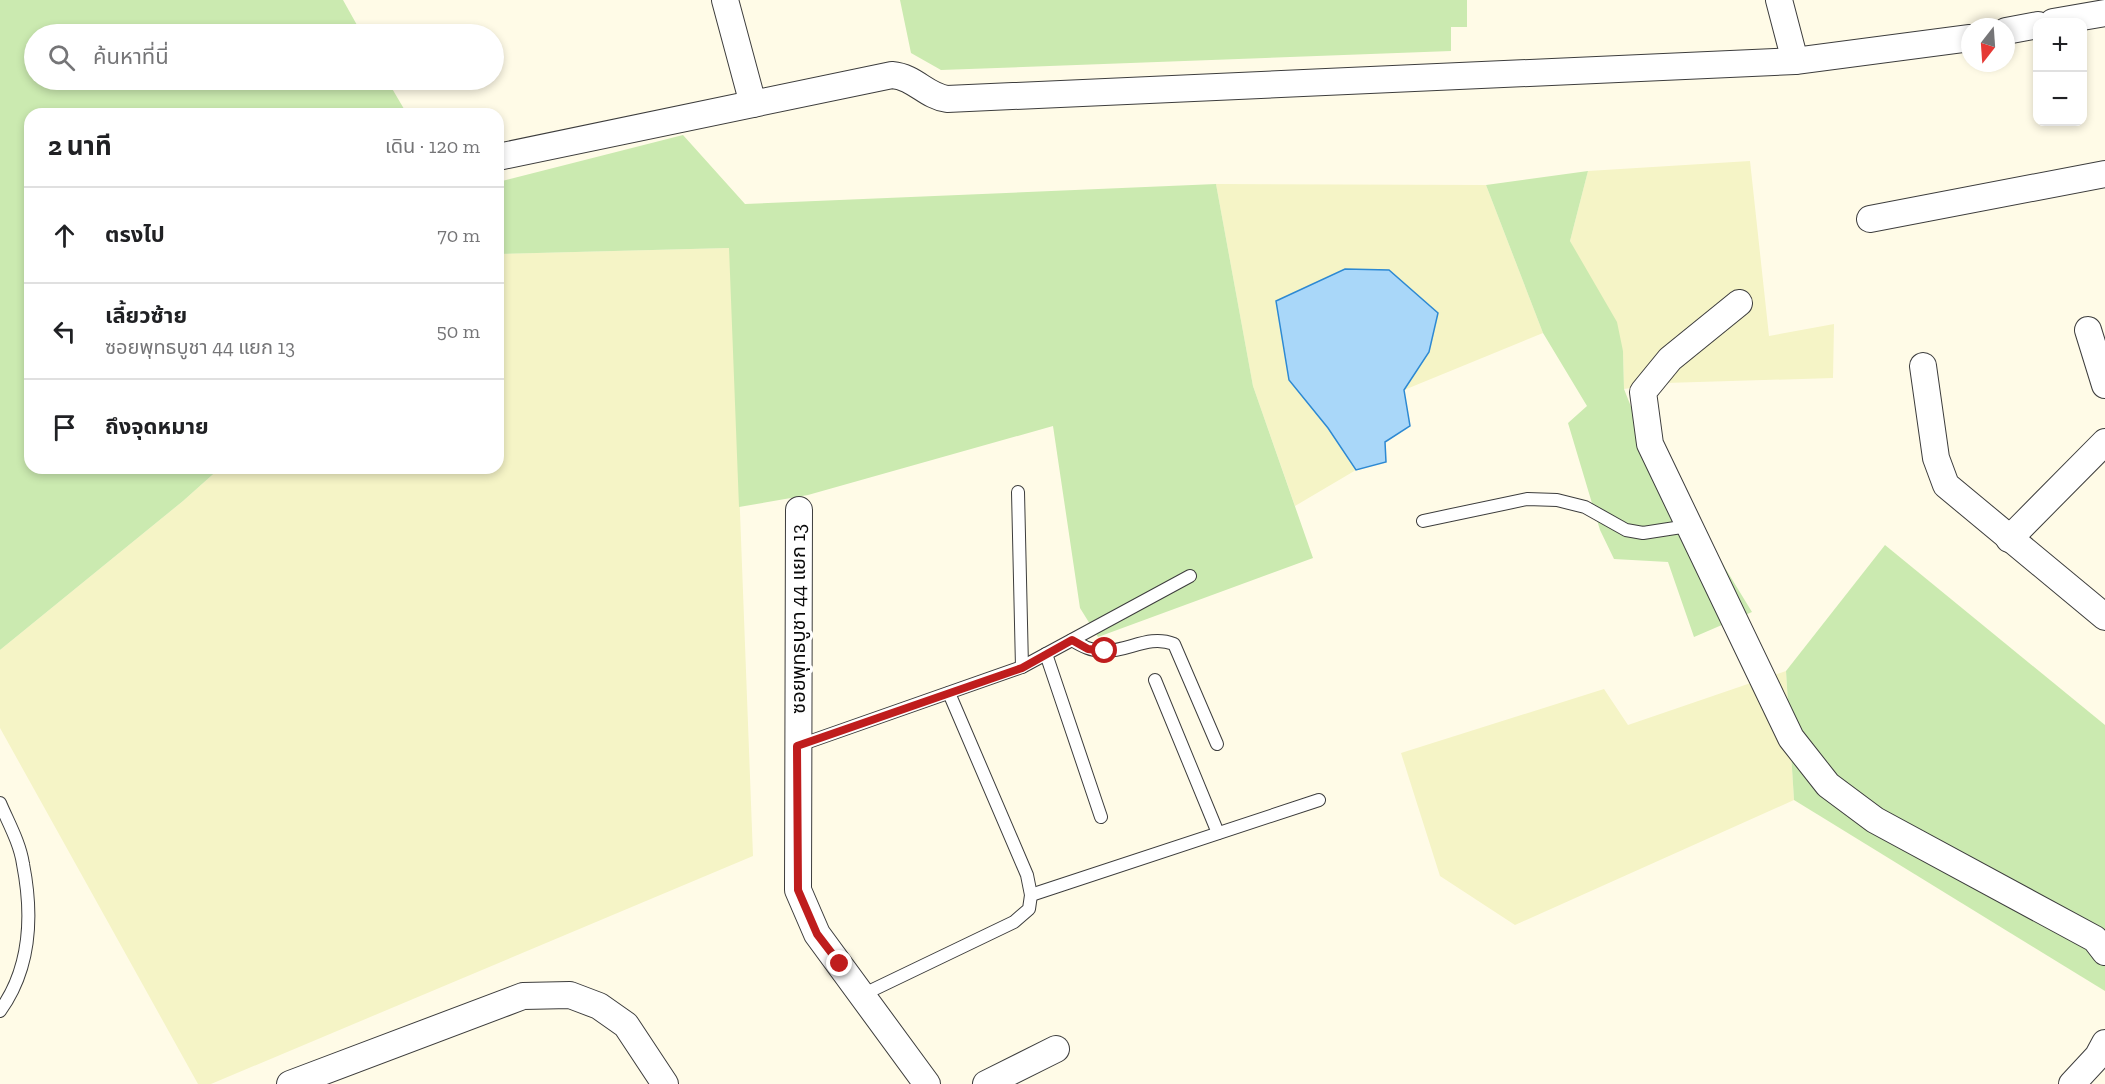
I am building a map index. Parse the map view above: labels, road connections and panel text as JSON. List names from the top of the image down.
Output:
{
  "streets": {
    "street": ["ซอยพุทธบูชา 44 แยก 13"]
  },
  "north": "bottom",
  "page": {
    "map_buttons": ["+", "−"],
    "search": "ค้นหาที่นี่",
    "heading": ["2 นาที", "เดิน · 120 m"],
    "list": [
      ["ตรงไป", "70 m"],
      ["เลี้ยวซ้าย", "ซอยพุทธบูชา 44 แยก 13", "50 m"],
      "ถึงจุดหมาย"
    ]
  }
}
